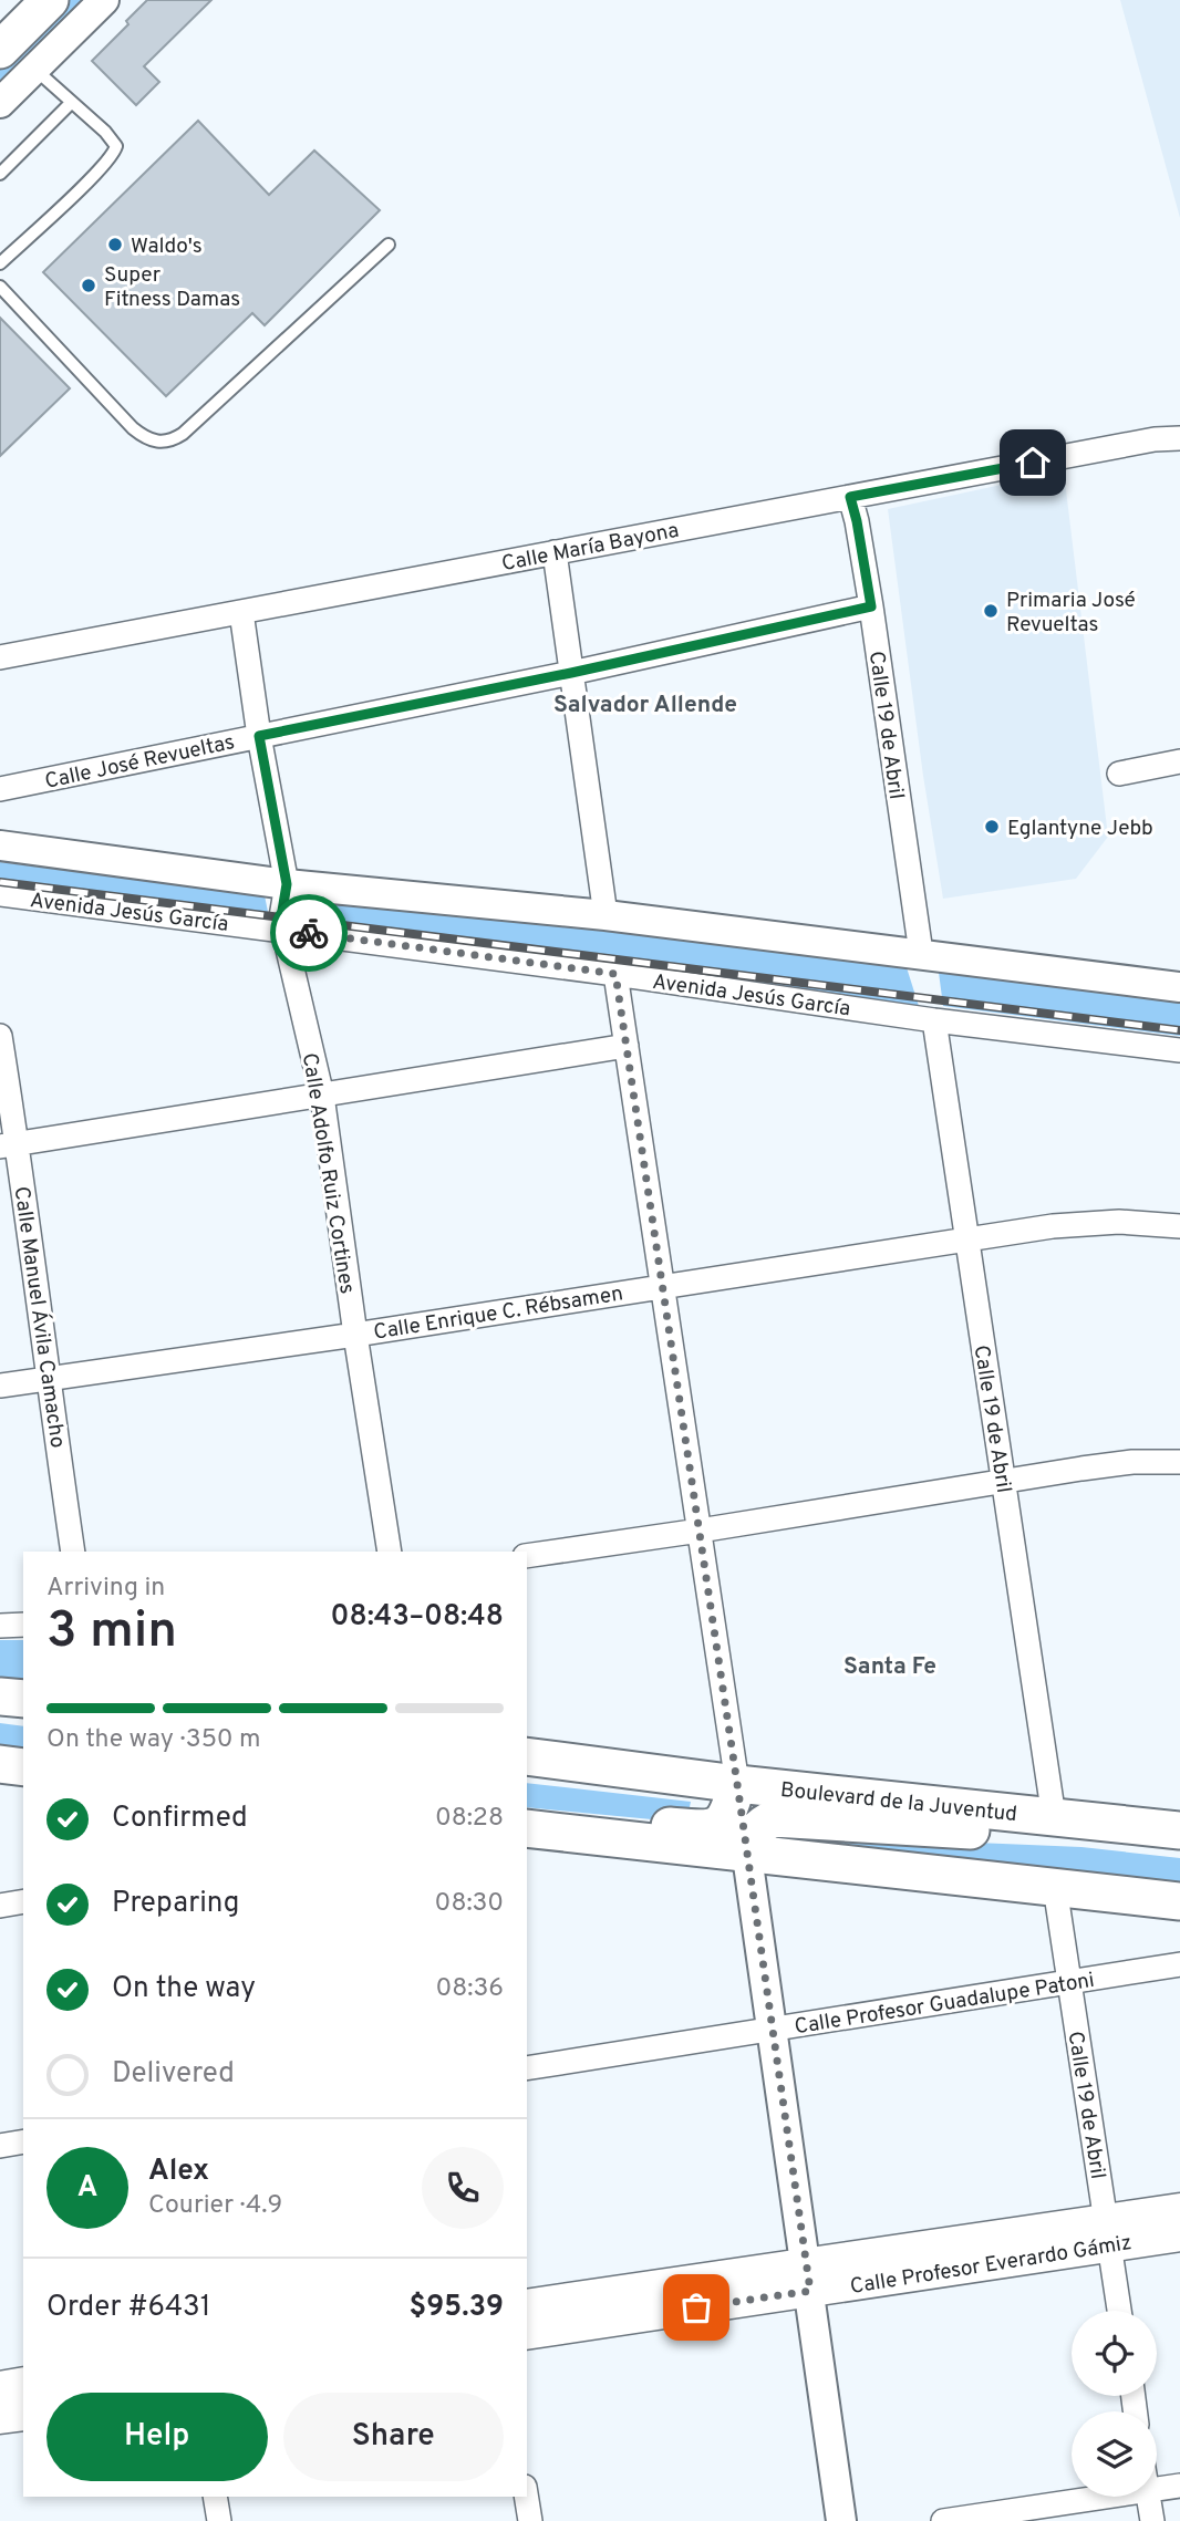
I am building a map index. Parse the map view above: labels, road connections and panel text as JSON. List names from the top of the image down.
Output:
{
  "streets": {
    "main road": ["Boulevard de la Juventud", "Calle Profesor Everardo Gámiz"],
    "street": [
      "Calle María Bayona",
      "Calle 19 de Abril",
      "Calle José Revueltas",
      "Avenida Jesús García",
      "Calle Adolfo Ruiz Cortines",
      "Calle Enrique C. Rébsamen",
      "Calle Manuel Ávila Camacho",
      "Calle Profesor Guadalupe Patoni"
    ]
  },
  "crossings": [
    ["Calle María Bayona", "Calle 19 de Abril"],
    ["Calle María Bayona", "Calle Adolfo Ruiz Cortines"],
    ["Calle 19 de Abril", "Calle José Revueltas"],
    ["Calle 19 de Abril", "Avenida Jesús García"],
    ["Calle 19 de Abril", "Calle Enrique C. Rébsamen"],
    ["Calle 19 de Abril", "Boulevard de la Juventud"],
    ["Calle 19 de Abril", "Calle Profesor Guadalupe Patoni"],
    ["Calle 19 de Abril", "Calle Profesor Everardo Gámiz"],
    ["Calle José Revueltas", "Calle Adolfo Ruiz Cortines"],
    ["Avenida Jesús García", "Calle Adolfo Ruiz Cortines"],
    ["Calle Adolfo Ruiz Cortines", "Calle Enrique C. Rébsamen"],
    ["Calle Enrique C. Rébsamen", "Calle Manuel Ávila Camacho"]
  ],
  "districts": ["Salvador Allende", "Santa Fe"],
  "places": [
    "Waldo's",
    "Super Fitness Damas",
    "Primaria José Revueltas",
    "Eglantyne Jebb"
  ],
  "page": {
    "heading": ["3 min", "Arriving in", "08:43–08:48"],
    "panel": [
      "Alex",
      "Courier · 4.9",
      "Order #6431",
      "$95.39"
    ],
    "bar": "On the way · 350 m",
    "list": [
      ["Confirmed", "08:28"],
      ["Preparing", "08:30"],
      ["On the way", "08:36"],
      "Delivered"
    ],
    "round": "A",
    "buttons": ["Help", "Share"]
  }
}
